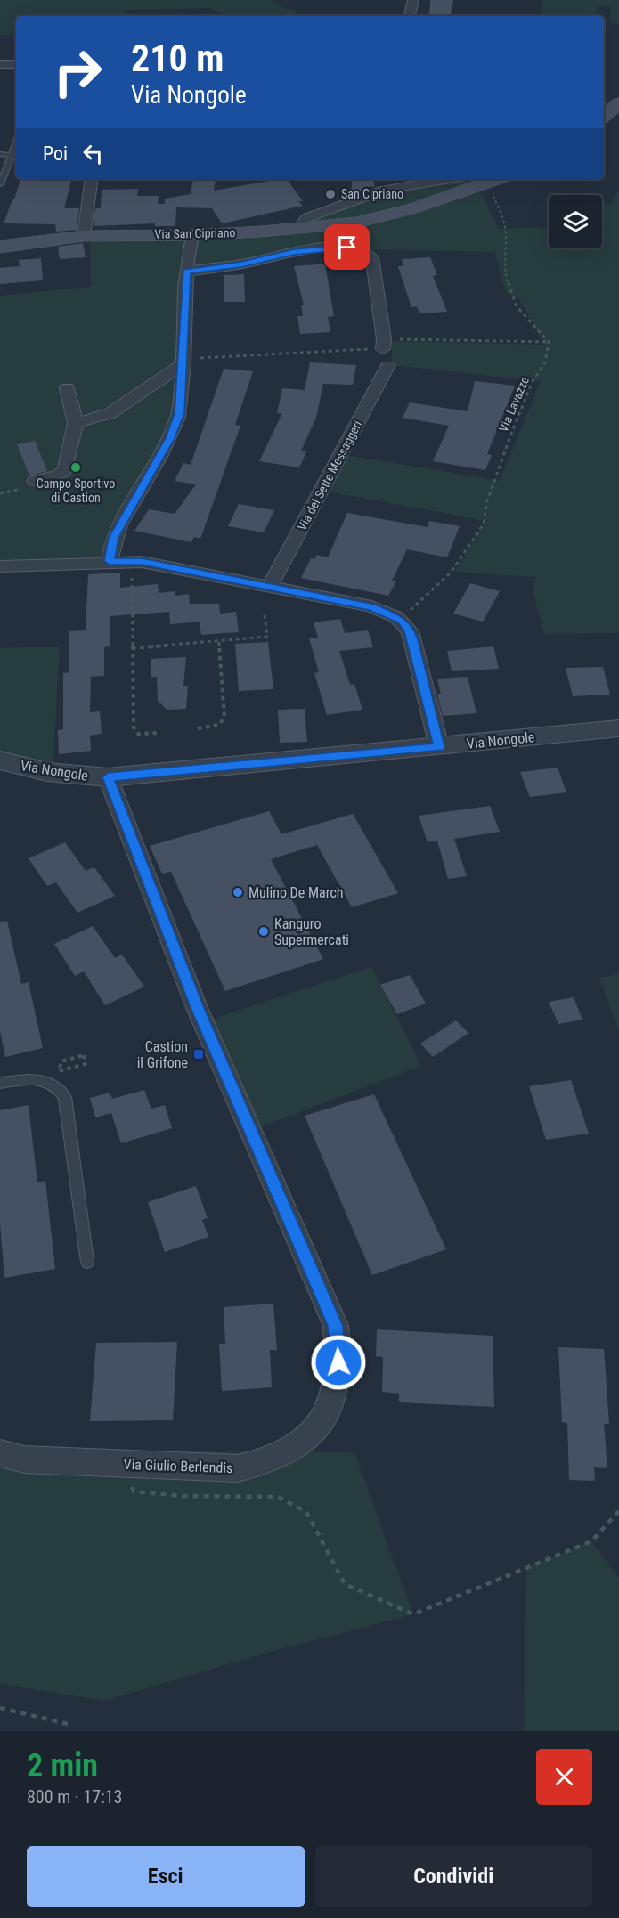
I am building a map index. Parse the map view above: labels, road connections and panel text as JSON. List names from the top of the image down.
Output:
{
  "streets": {
    "main road": ["Via San Cipriano"],
    "street": ["Via dei Sette Messaggeri", "Via Nongole", "Via Giulio Berlendis"],
    "path": ["Via Lavazze"]
  },
  "crossings": [
    ["Via Nongole", "Via Giulio Berlendis"]
  ],
  "places": {
    "other": [
      "San Cipriano",
      "Campo Sportivo di Castion",
      "Mulino De March",
      "Kanguro Supermercati"
    ],
    "transit": ["Castion il Grifone"]
  },
  "page": {
    "turn": ["210 m", "Via Nongole"],
    "then": "Poi",
    "heading": ["2 min", "800 m · 17:13"],
    "buttons": ["Esci", "Condividi"]
  }
}
